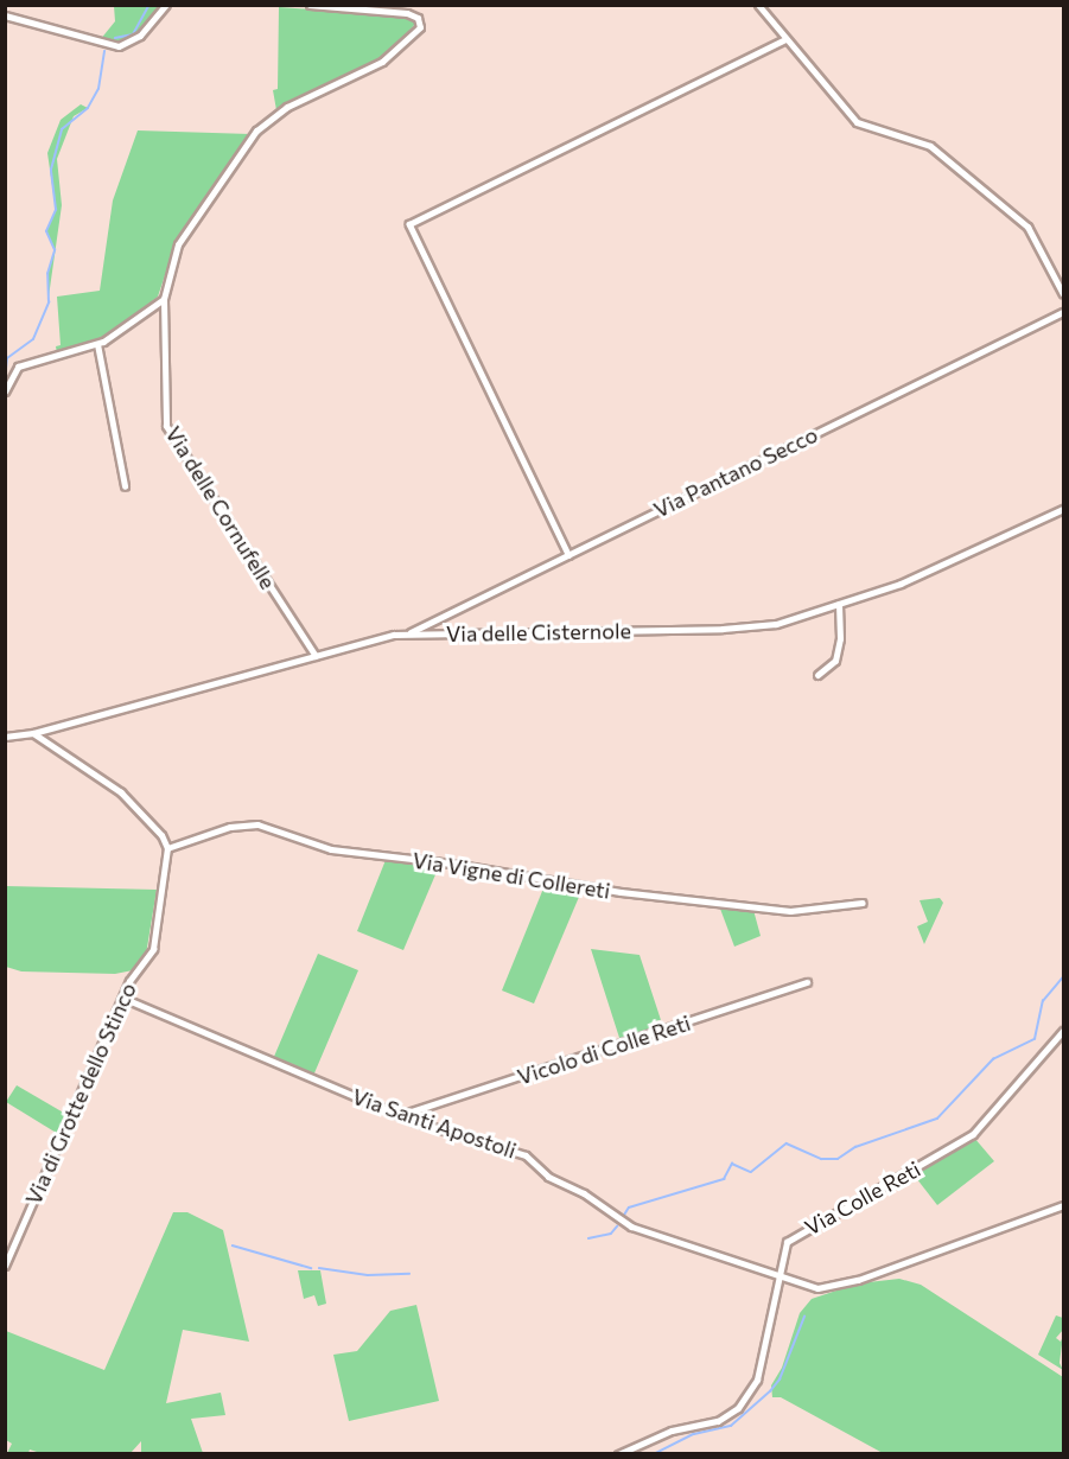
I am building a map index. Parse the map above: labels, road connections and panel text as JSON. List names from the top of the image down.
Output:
{
  "streets": {
    "street": [
      "Via Pantano Secco",
      "Via delle Cornufelle",
      "Via delle Cisternole",
      "Via Vigne di Collereti",
      "Vicolo di Colle Reti",
      "Via di Grotte dello Stinco",
      "Via Santi Apostoli",
      "Via Colle Reti"
    ]
  },
  "crossings": [
    ["Via Pantano Secco", "Via delle Cisternole"],
    ["Via delle Cornufelle", "Via delle Cisternole"],
    ["Via Vigne di Collereti", "Via di Grotte dello Stinco"],
    ["Vicolo di Colle Reti", "Via Santi Apostoli"],
    ["Via di Grotte dello Stinco", "Via Santi Apostoli"],
    ["Via Santi Apostoli", "Via Colle Reti"]
  ]
}
